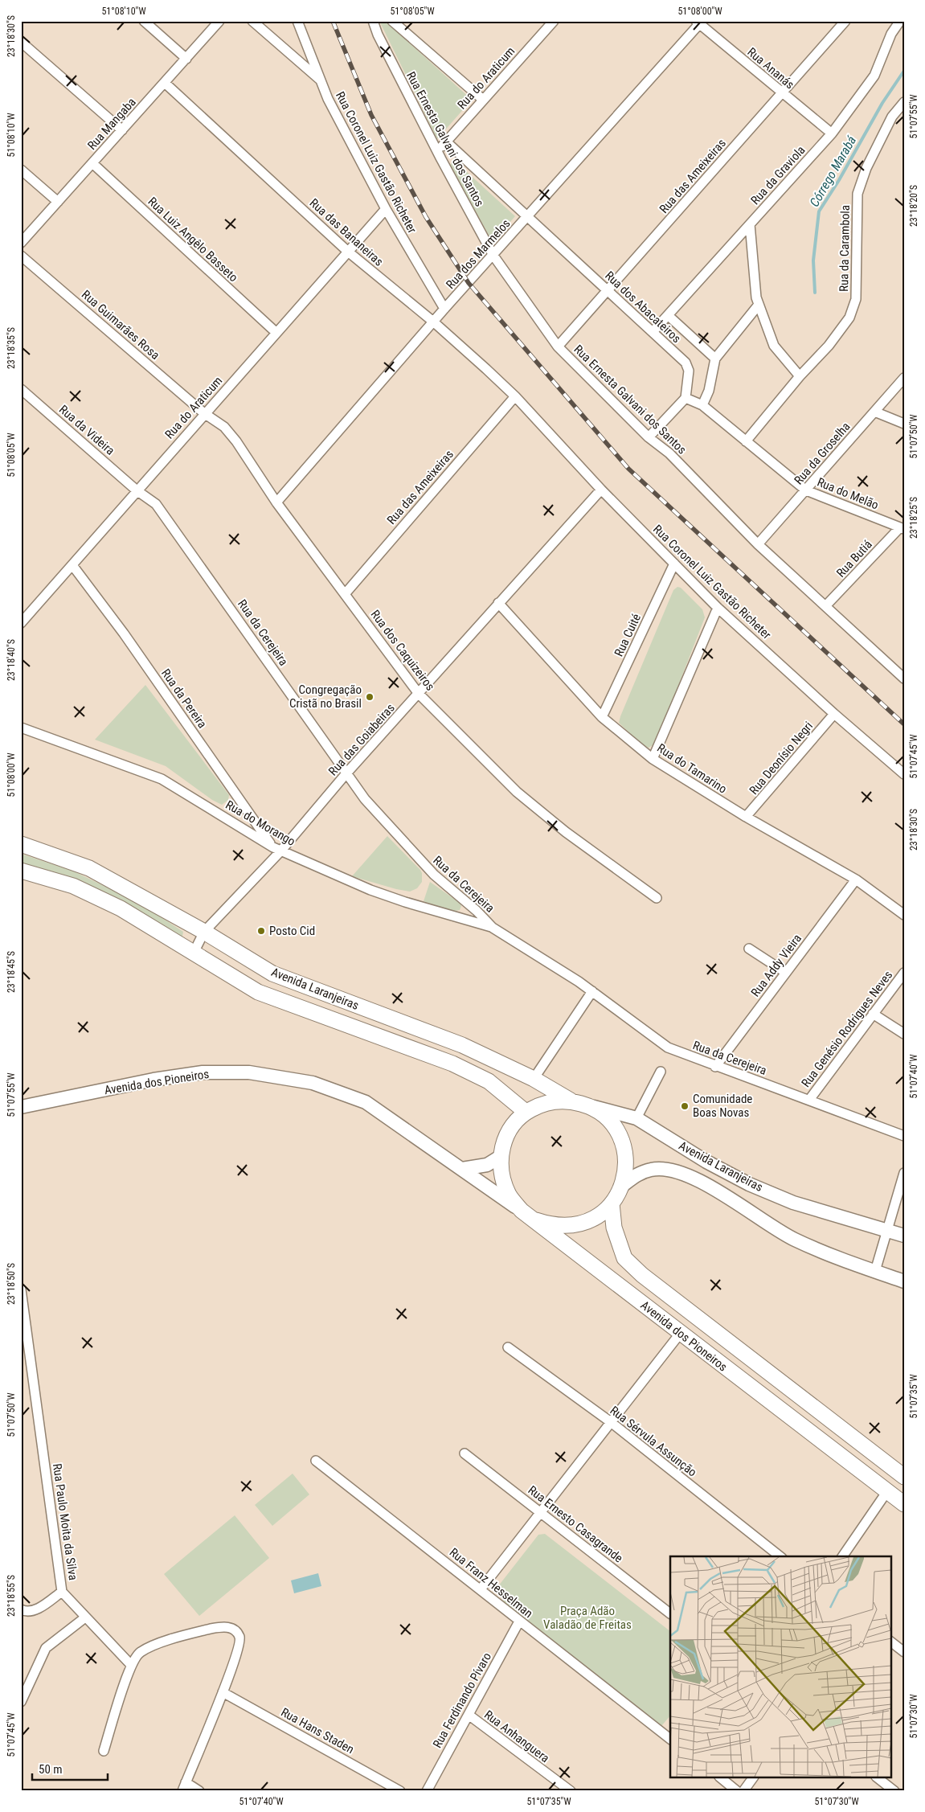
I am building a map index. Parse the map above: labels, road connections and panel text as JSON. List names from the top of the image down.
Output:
{
  "streets": {
    "main road": ["Avenida Laranjeiras", "Avenida dos Pioneiros"],
    "street": [
      "Rua Ananás",
      "Rua do Araticum",
      "Rua Mangaba",
      "Rua Ernesta Galvani dos Santos",
      "Rua Coronel Luiz Gastão Richeter",
      "Rua da Graviola",
      "Rua das Ameixeiras",
      "Rua das Bananeiras",
      "Rua Luiz Angêlo Basseto",
      "Rua da Carambola",
      "Rua dos Marmelos",
      "Rua dos Abacateiros",
      "Rua Guimarães Rosa",
      "Rua da Videira",
      "Rua da Groselha",
      "Rua do Melão",
      "Rua Butiá",
      "Rua da Cerejeira",
      "Rua Cuité",
      "Rua dos Caquizeiros",
      "Rua da Pereira",
      "Rua das Goiabeiras",
      "Rua Deonísio Negri",
      "Rua do Tamarino",
      "Rua do Morango",
      "Rua Addy Vieira",
      "Rua Genésio Rodrigues Neves",
      "Rua Sérvula Assunção",
      "Rua Paulo Moita da Silva",
      "Rua Ernesto Casagrande",
      "Rua Franz Hesselman",
      "Rua Ferdinando Pívaro",
      "Rua Hans Staden",
      "Rua Anhanguera"
    ]
  },
  "crossings": [
    ["Rua Ananás", "Rua da Graviola"],
    ["Rua Ananás", "Rua das Ameixeiras"],
    ["Rua Ananás", "Rua dos Marmelos"],
    ["Rua do Araticum", "Rua Ernesta Galvani dos Santos"],
    ["Rua do Araticum", "Rua Coronel Luiz Gastão Richeter"],
    ["Rua do Araticum", "Rua das Bananeiras"],
    ["Rua do Araticum", "Rua Luiz Angêlo Basseto"],
    ["Rua do Araticum", "Rua dos Abacateiros"],
    ["Rua do Araticum", "Rua Guimarães Rosa"],
    ["Rua do Araticum", "Rua da Videira"],
    ["Rua do Araticum", "Rua da Cerejeira"],
    ["Rua do Araticum", "Rua dos Caquizeiros"],
    ["Rua do Araticum", "Rua da Pereira"],
    ["Rua Mangaba", "Rua das Bananeiras"],
    ["Rua Mangaba", "Rua Luiz Angêlo Basseto"],
    ["Rua Ernesta Galvani dos Santos", "Rua das Ameixeiras"],
    ["Rua Ernesta Galvani dos Santos", "Rua dos Marmelos"],
    ["Rua Ernesta Galvani dos Santos", "Rua da Groselha"],
    ["Rua Ernesta Galvani dos Santos", "Rua Butiá"],
    ["Rua Coronel Luiz Gastão Richeter", "Rua das Ameixeiras"],
    ["Rua Coronel Luiz Gastão Richeter", "Rua das Bananeiras"],
    ["Rua Coronel Luiz Gastão Richeter", "Rua dos Marmelos"],
    ["Rua Coronel Luiz Gastão Richeter", "Rua Cuité"],
    ["Rua Coronel Luiz Gastão Richeter", "Rua das Goiabeiras"],
    ["Rua Coronel Luiz Gastão Richeter", "Rua Deonísio Negri"],
    ["Rua da Graviola", "Rua dos Abacateiros"],
    ["Rua das Ameixeiras", "Rua das Bananeiras"],
    ["Rua das Ameixeiras", "Rua dos Abacateiros"],
    ["Rua das Ameixeiras", "Rua dos Caquizeiros"],
    ["Rua das Bananeiras", "Rua dos Marmelos"],
    ["Rua dos Marmelos", "Rua dos Abacateiros"],
    ["Rua dos Marmelos", "Rua dos Caquizeiros"],
    ["Rua Guimarães Rosa", "Rua dos Caquizeiros"],
    ["Rua da Videira", "Rua da Cerejeira"],
    ["Rua da Groselha", "Rua do Melão"],
    ["Rua do Melão", "Rua Butiá"],
    ["Rua da Cerejeira", "Rua das Goiabeiras"],
    ["Rua da Cerejeira", "Rua do Morango"],
    ["Rua da Cerejeira", "Rua Addy Vieira"],
    ["Rua da Cerejeira", "Rua Genésio Rodrigues Neves"],
    ["Rua Cuité", "Rua do Tamarino"],
    ["Rua dos Caquizeiros", "Rua das Goiabeiras"],
    ["Rua da Pereira", "Rua das Goiabeiras"],
    ["Rua da Pereira", "Rua do Morango"],
    ["Rua das Goiabeiras", "Rua do Tamarino"],
    ["Rua das Goiabeiras", "Rua do Morango"],
    ["Rua das Goiabeiras", "Avenida Laranjeiras"],
    ["Rua Deonísio Negri", "Rua do Tamarino"],
    ["Rua do Tamarino", "Rua Addy Vieira"],
    ["Avenida Laranjeiras", "Avenida dos Pioneiros"],
    ["Rua Franz Hesselman", "Rua Ferdinando Pívaro"],
    ["Rua Ferdinando Pívaro", "Rua Anhanguera"]
  ],
  "water": ["Córrego Marabá"],
  "parks": ["Praça Adão Valadão de Freitas"],
  "places": ["Congregação Cristã no Brasil", "Posto Cid", "Comunidade Boas Novas"],
  "scale_bar": "50 m",
  "coordinates": [
    "51°08'10\"W",
    "51°08'05\"W",
    "51°08'00\"W",
    "23°18'30\"S",
    "51°07'55\"W",
    "23°18'20\"S",
    "23°18'35\"S",
    "51°07'50\"W",
    "23°18'25\"S",
    "23°18'40\"S",
    "51°07'45\"W",
    "23°18'45\"S",
    "51°07'40\"W",
    "23°18'50\"S",
    "51°07'35\"W",
    "23°18'55\"S",
    "51°07'30\"W"
  ]
}
